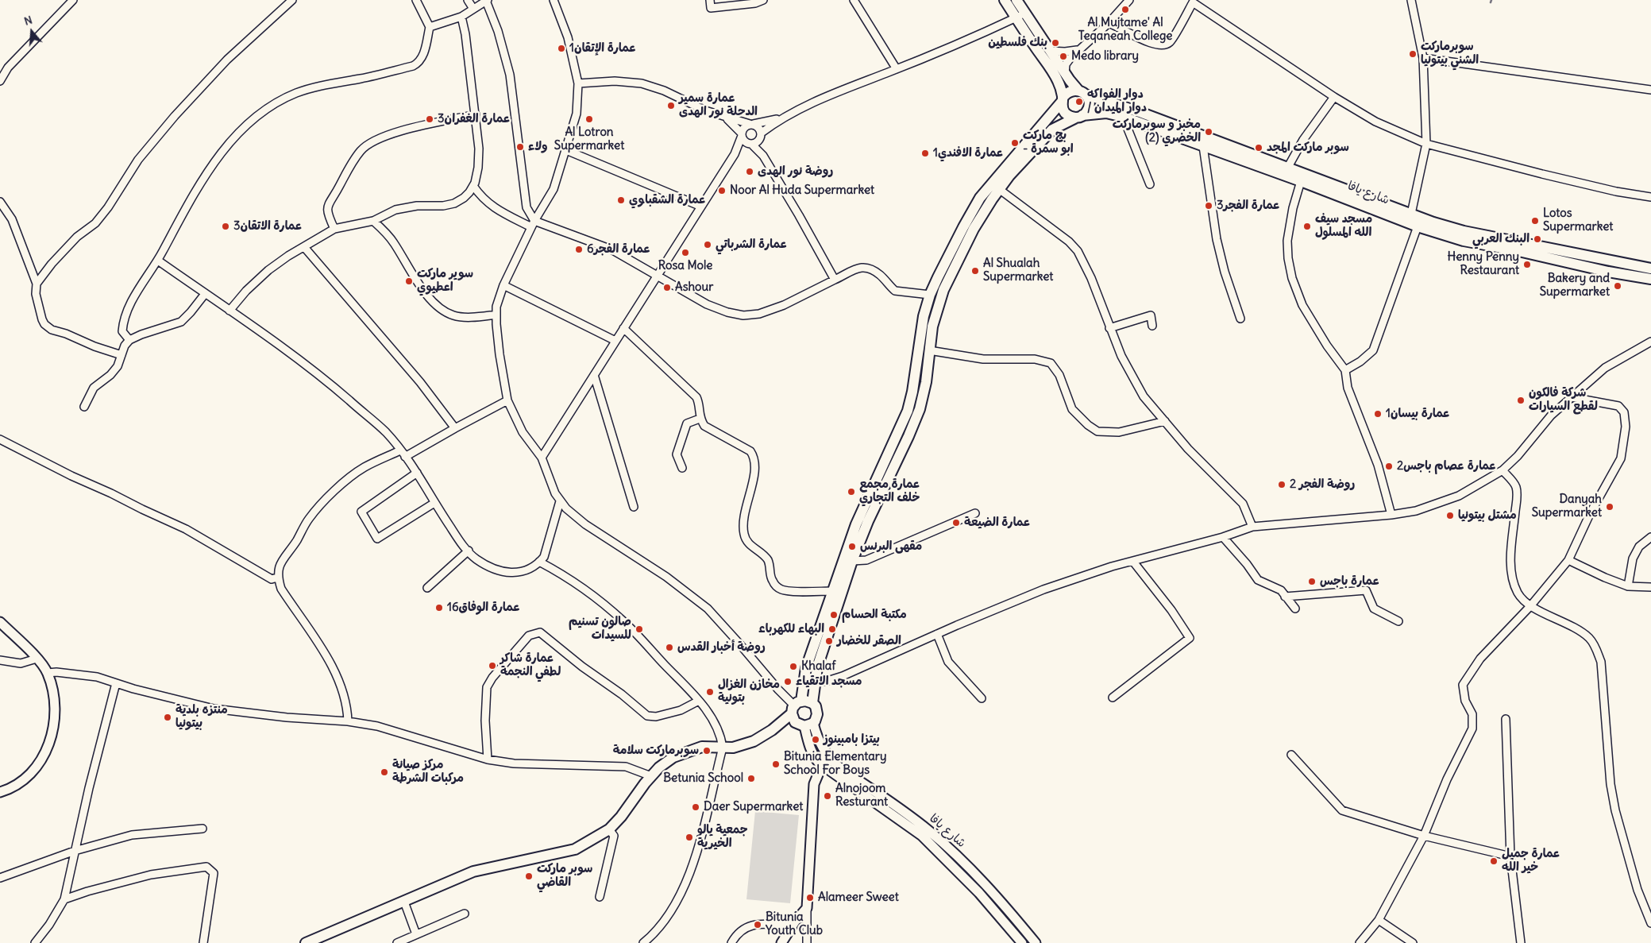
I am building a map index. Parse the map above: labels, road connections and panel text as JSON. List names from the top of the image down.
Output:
{
  "streets": {
    "main road": ["شارع يافا"]
  },
  "places": [
    "Al Mujtame' Al Teqaneah College",
    "بنك فلسطين",
    "عمارة الإتقان1",
    "سوبرماركت الشني بيتونيا",
    "Medo library",
    "دوار الفواكه / دوار الميدان",
    "عمارة سمير الدحلة نور الهدى",
    "عمارة الغفران3",
    "Al Lotron Supermarket",
    "مخبز و سوبرماركت الخضري (2)",
    "بج ماركت - ابو سمرة",
    "ولاء",
    "سوبر ماركت المجد",
    "عمارة الافندي1",
    "روضة نور الهدى",
    "Noor Al Huda Supermarket",
    "عمارة الشقباوي",
    "عمارة الفجر3",
    "Lotos Supermarket",
    "عمارة الاتقان3",
    "مسجد سيف الله المسلول",
    "البنك العربي",
    "عمارة الشرباتي",
    "عمارة الفجر6",
    "Rosa Mole",
    "Henny Penny Restaurant",
    "Al Shualah Supermarket",
    "سوير ماركت اعطيوي",
    "Bakery and Supermarket",
    "Ashour",
    "شركة فالكون لقطع السيارات",
    "عمارة بيسان1",
    "عمارة عصام باجس2",
    "روضة الفجر 2",
    "عمارة مجمع خلف التجاري",
    "Danyah Supermarket",
    "مشتل بيتونيا",
    "عمارة الضيعة",
    "مقهى البرنس",
    "عمارة باجس",
    "عمارة الوفاق16",
    "مكتبة الحسام",
    "صالون تسنيم للسيدات",
    "البهاء للكهرباء",
    "الصقر للخضار",
    "روضة أخبار القدس",
    "عمارة شاكر لطفي النجمة",
    "Khalaf",
    "مسجد الاتقياء",
    "مخازن الغزال بتونية",
    "منتزه بلدية بيتونيا",
    "بيتزا بامبينوز",
    "سوبرماركت سلامة",
    "Bitunia Elementary School For Boys",
    "مركز صيانة مركبات الشرطة",
    "Betunia School",
    "Alnojoom Resturant",
    "Daer Supermarket",
    "جمعية يالو الخيرية",
    "عمارة جميل خير الله",
    "سوبر ماركت القاضي",
    "Alameer Sweet",
    "Bitunia Youth Club"
  ],
  "north": "top"
}
